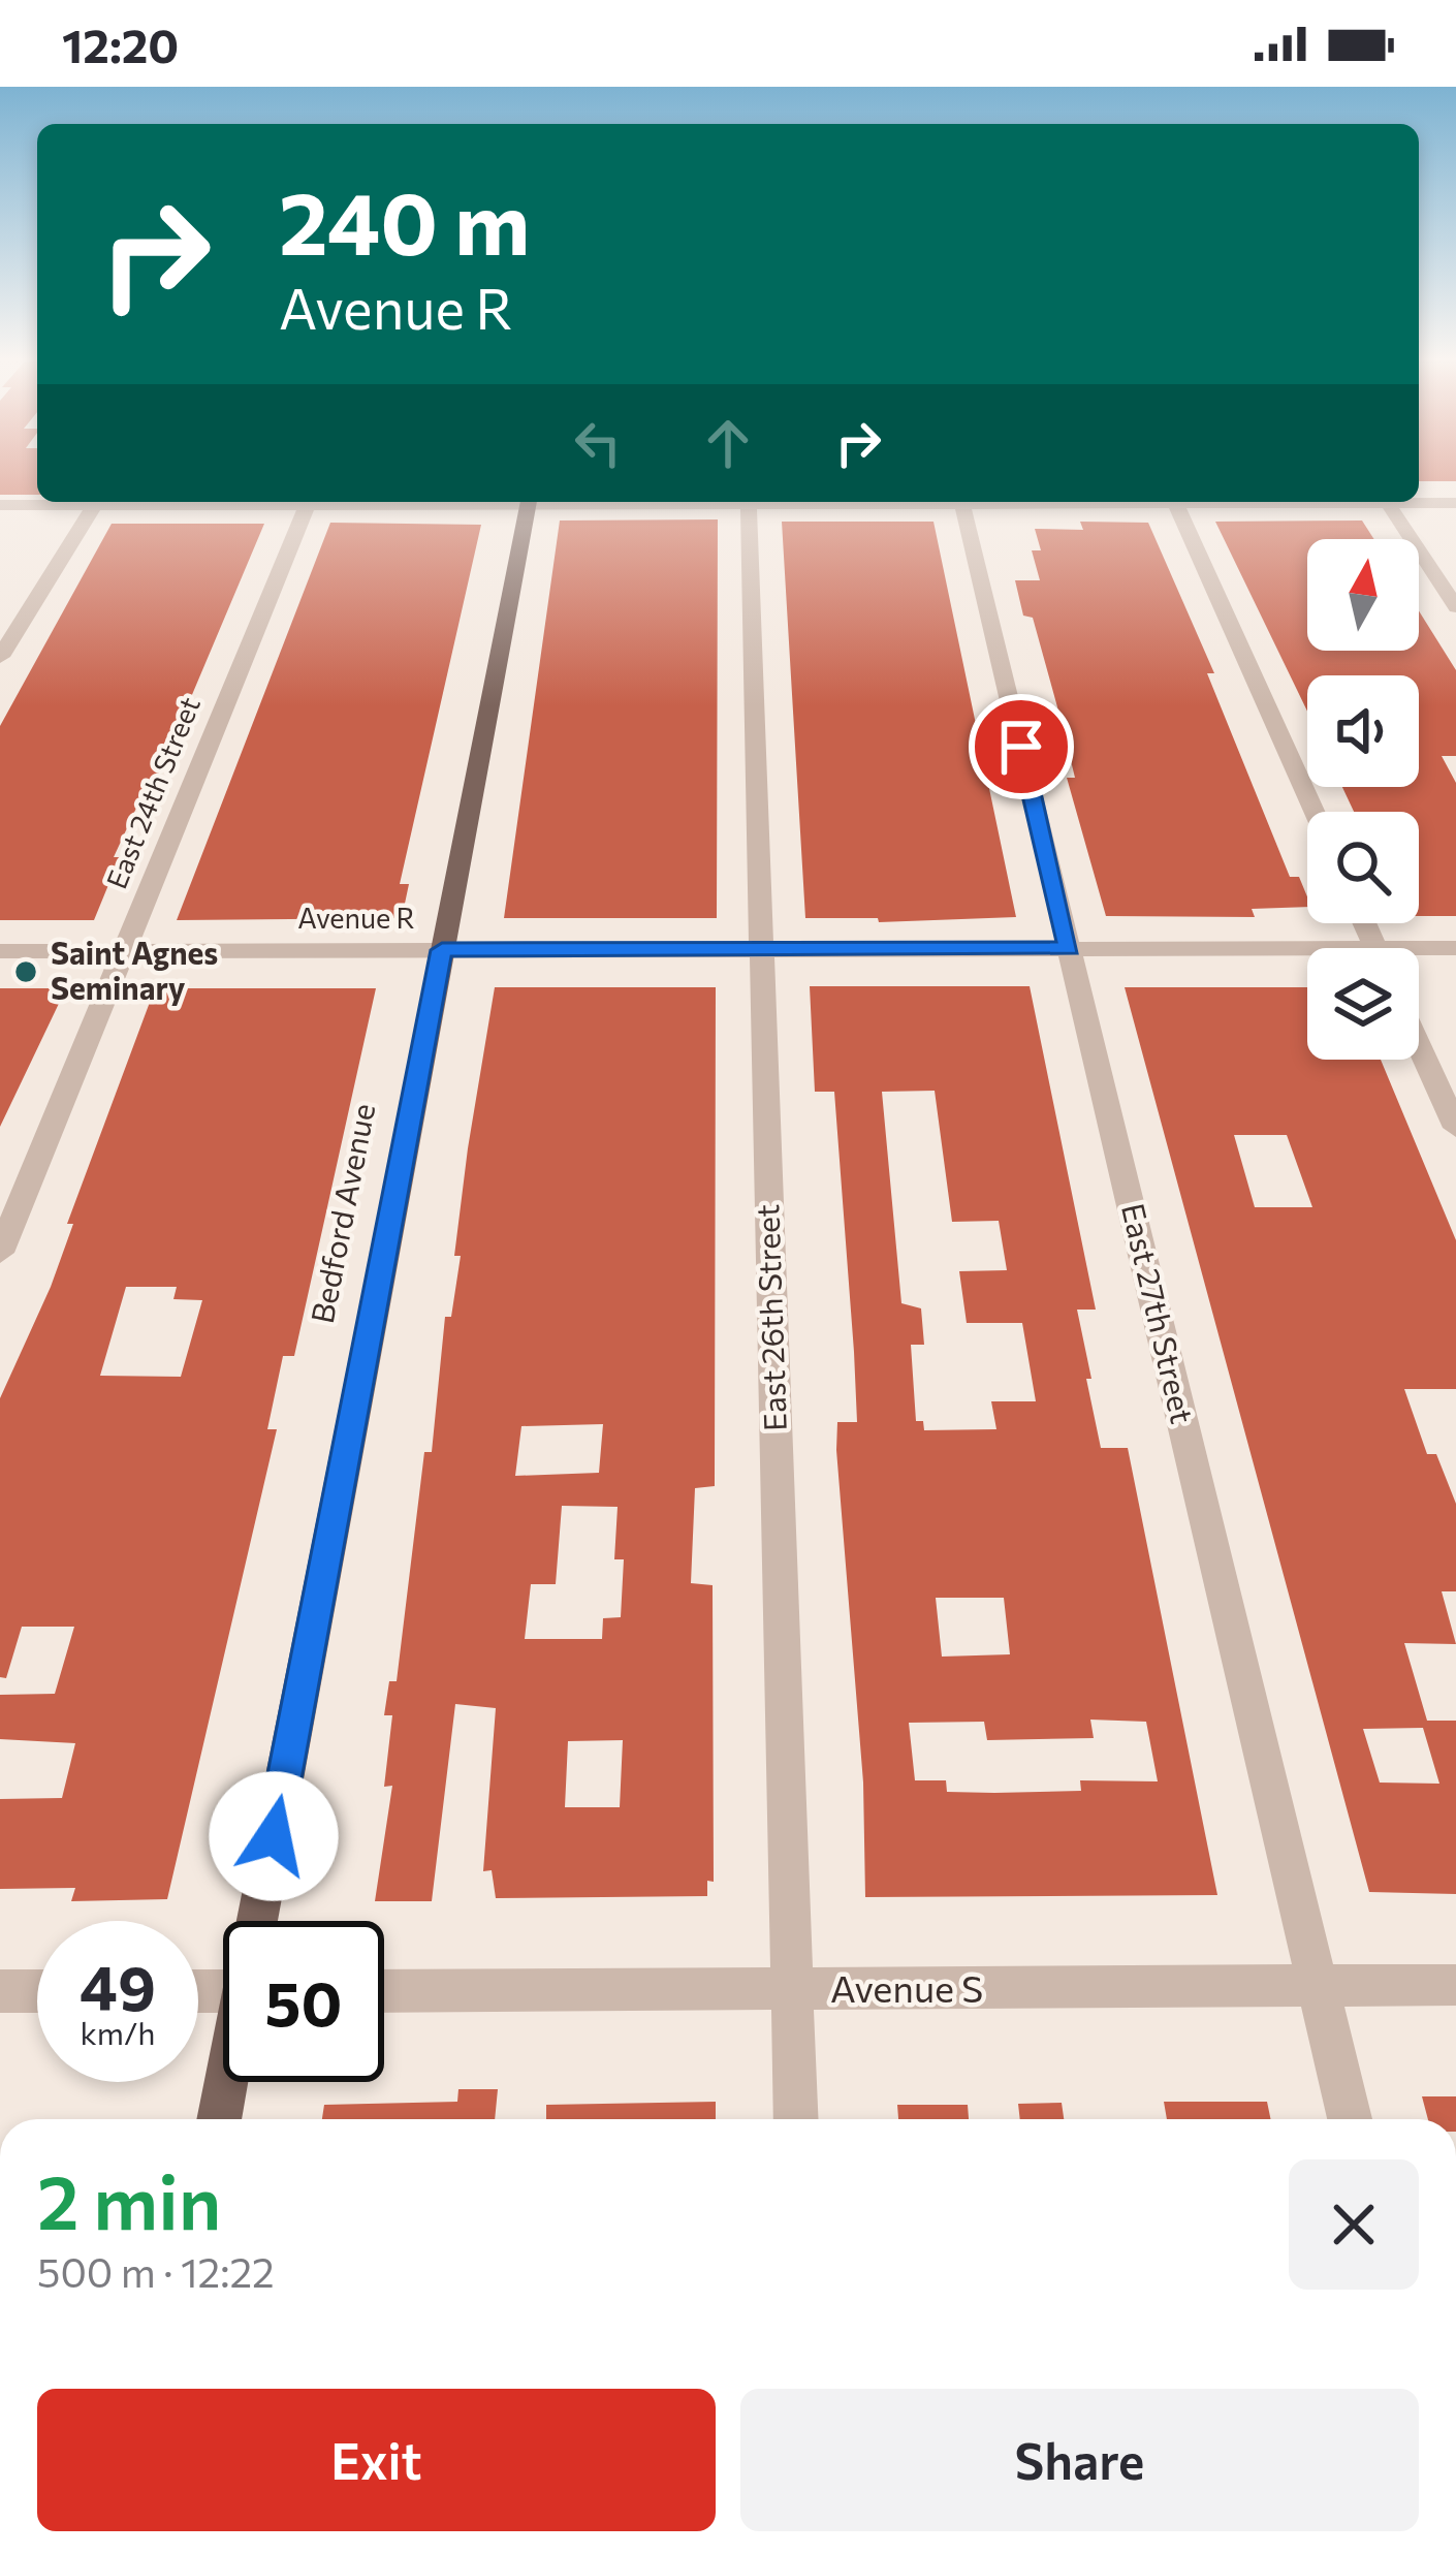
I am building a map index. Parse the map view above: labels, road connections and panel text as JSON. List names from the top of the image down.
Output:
{
  "streets": {
    "main road": ["Bedford Avenue"],
    "street": [
      "East 24th Street",
      "Avenue R",
      "East 27th Street",
      "East 26th Street",
      "Avenue S"
    ]
  },
  "crossings": [
    ["East 24th Street", "Avenue R"],
    ["Avenue R", "Bedford Avenue"],
    ["Avenue R", "East 27th Street"],
    ["Avenue R", "East 26th Street"],
    ["East 27th Street", "Avenue S"],
    ["East 26th Street", "Avenue S"]
  ],
  "places": ["Saint Agnes Seminary"],
  "north": "top",
  "page": {
    "status": "12:20",
    "turn": ["240 m", "Avenue R"],
    "speed": "49 km/h",
    "limit": "50",
    "heading": ["2 min", "500 m · 12:22"],
    "buttons": ["Exit", "Share"]
  }
}
